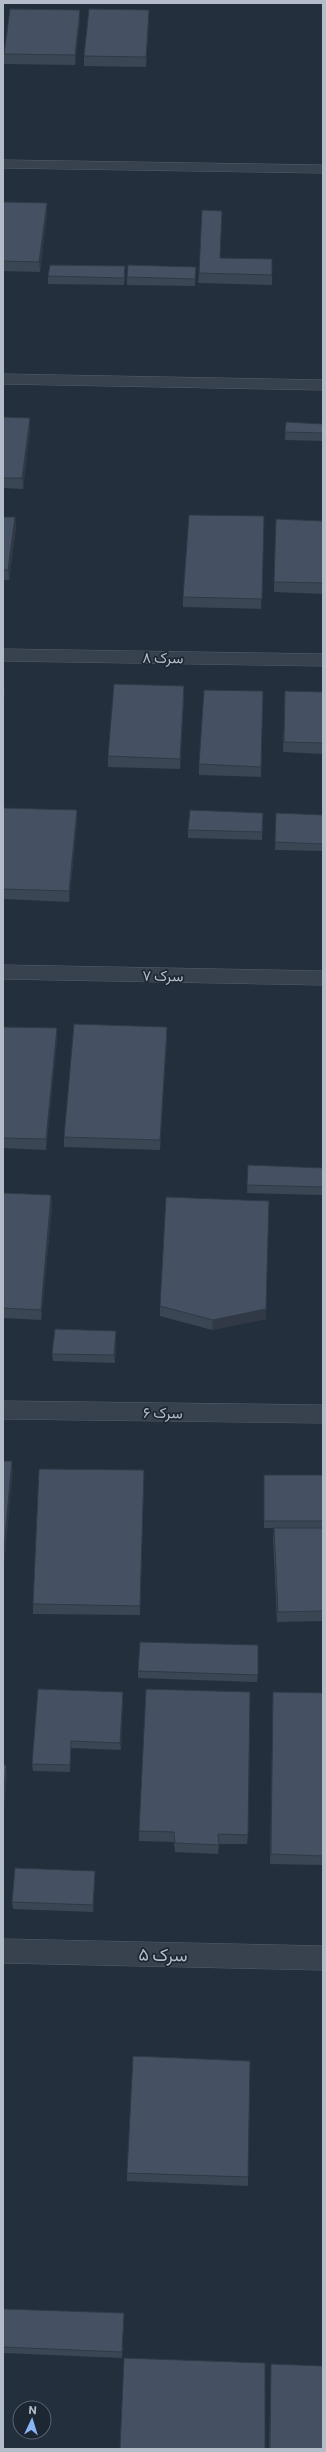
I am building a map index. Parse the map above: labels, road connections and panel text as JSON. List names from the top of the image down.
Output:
{
  "streets": {
    "street": [
      "سرک ۸",
      "سرک ۷",
      "سرک ۶",
      "سرک ۵"
    ]
  },
  "north": "top"
}
